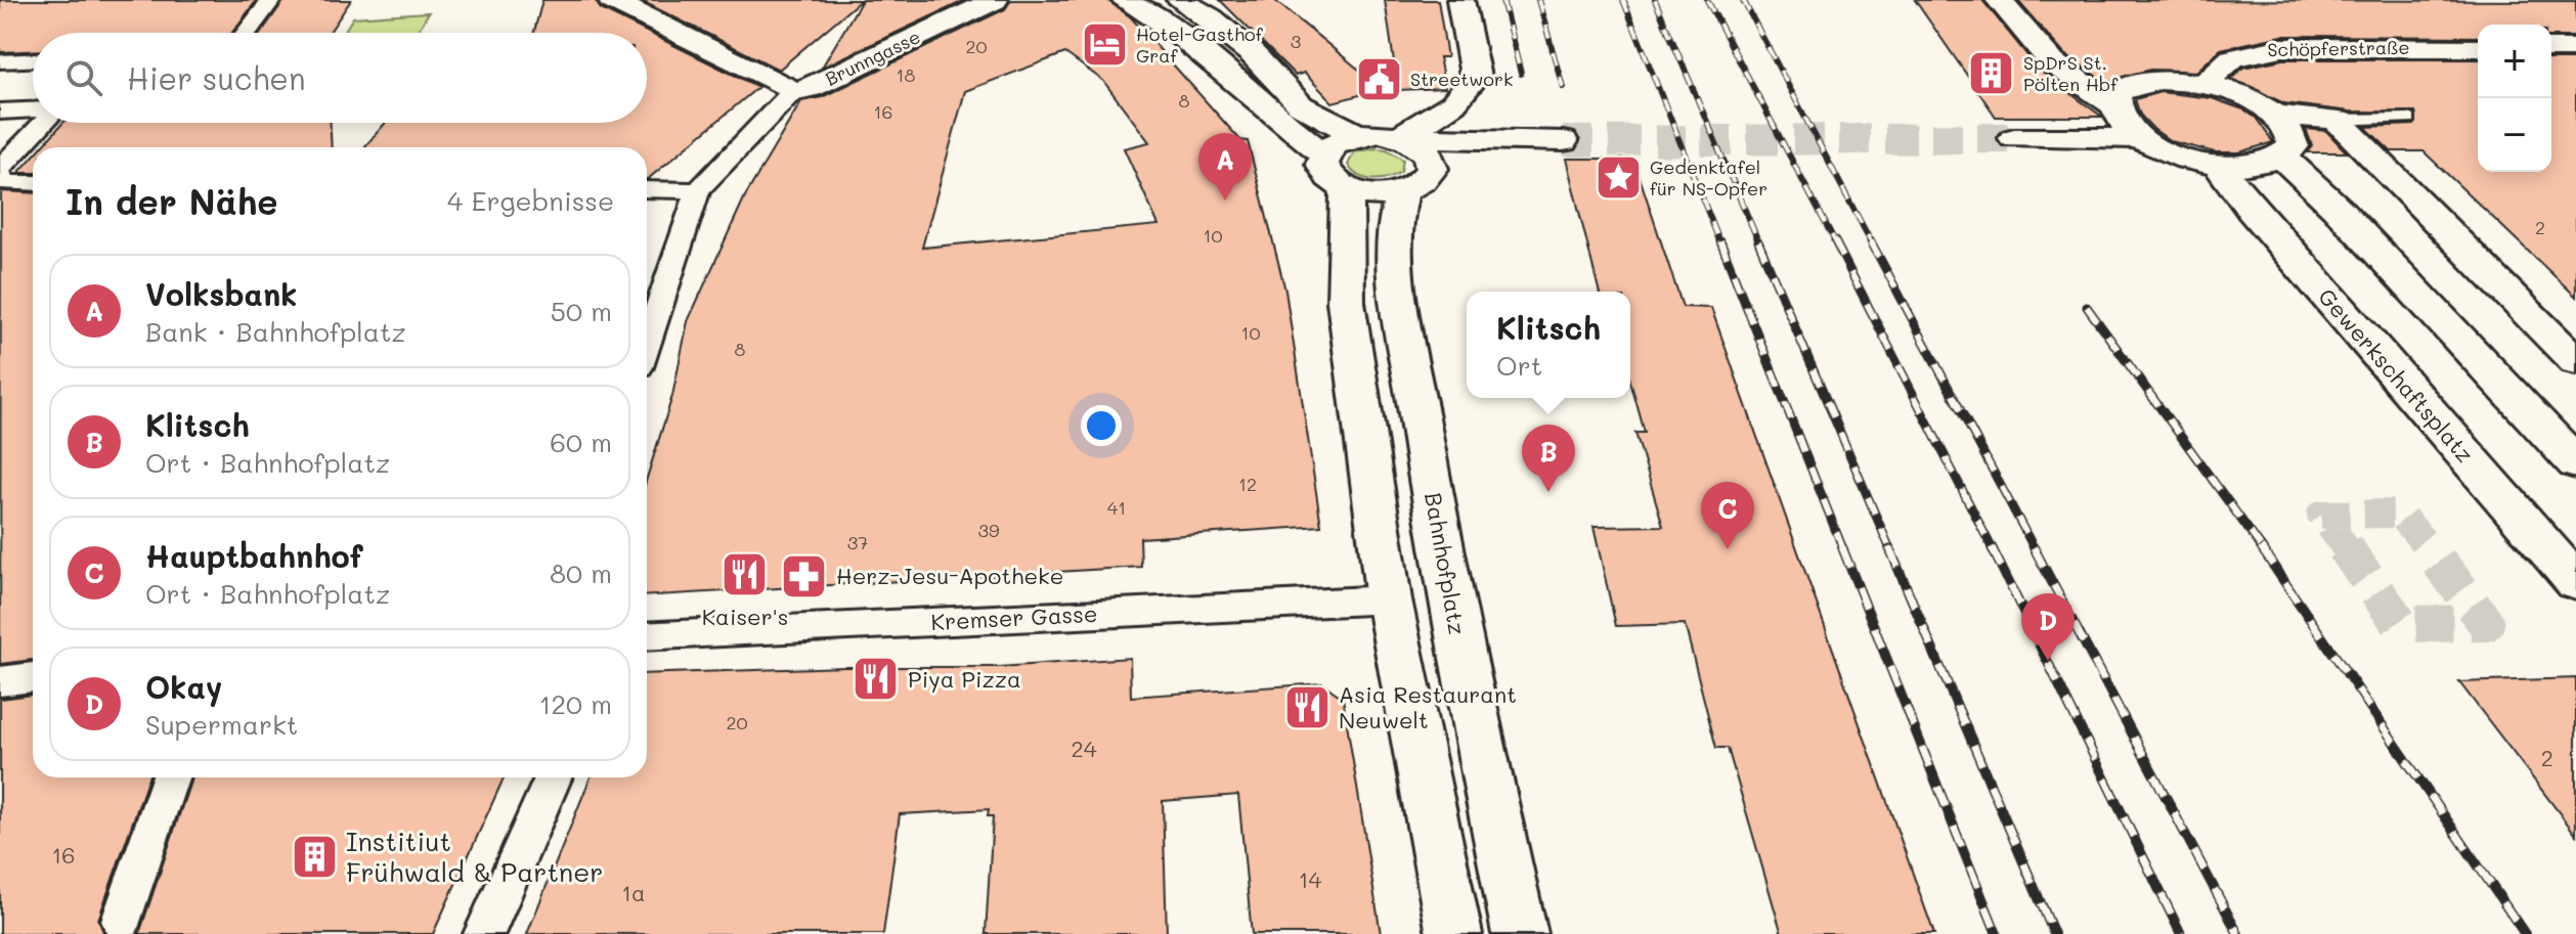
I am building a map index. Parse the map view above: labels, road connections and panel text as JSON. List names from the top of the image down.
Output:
{
  "streets": {
    "street": [
      "Schöpferstraße",
      "Brunngasse",
      "Gewerkschaftsplatz",
      "Bahnhofplatz",
      "Kremser Gasse"
    ]
  },
  "places": {
    "hotel": ["Hotel-Gasthof Graf"],
    "building": ["SpDrS St. Pölten Hbf", "Institiut Frühwald & Partner"],
    "public building": ["Streetwork"],
    "place": ["Gedenktafel für NS-Opfer"],
    "restaurant": ["Kaiser's", "Piya Pizza", "Asia Restaurant Neuwelt"],
    "pharmacy": ["Herz-Jesu-Apotheke"]
  },
  "house_numbers": [
    "3",
    "20",
    "18",
    "8",
    "16",
    "2",
    "10",
    "10",
    "8",
    "12",
    "41",
    "39",
    "37",
    "20",
    "24",
    "2",
    "16",
    "14",
    "1a"
  ],
  "page": {
    "map_buttons": ["+", "−"],
    "search": "Hier suchen",
    "pins": [
      "A",
      "B",
      "C",
      "D"
    ],
    "heading": ["In der Nähe", "4 Ergebnisse"],
    "list": [
      {
        "mark": "A",
        "name": "Volksbank",
        "note": "Bank · Bahnhofplatz",
        "value": "50 m"
      },
      {
        "mark": "B",
        "name": "Klitsch",
        "note": "Ort · Bahnhofplatz",
        "value": "60 m"
      },
      {
        "mark": "C",
        "name": "Hauptbahnhof",
        "note": "Ort · Bahnhofplatz",
        "value": "80 m"
      },
      {
        "mark": "D",
        "name": "Okay",
        "note": "Supermarkt",
        "value": "120 m"
      }
    ],
    "popup": ["Klitsch", "Ort"]
  }
}
